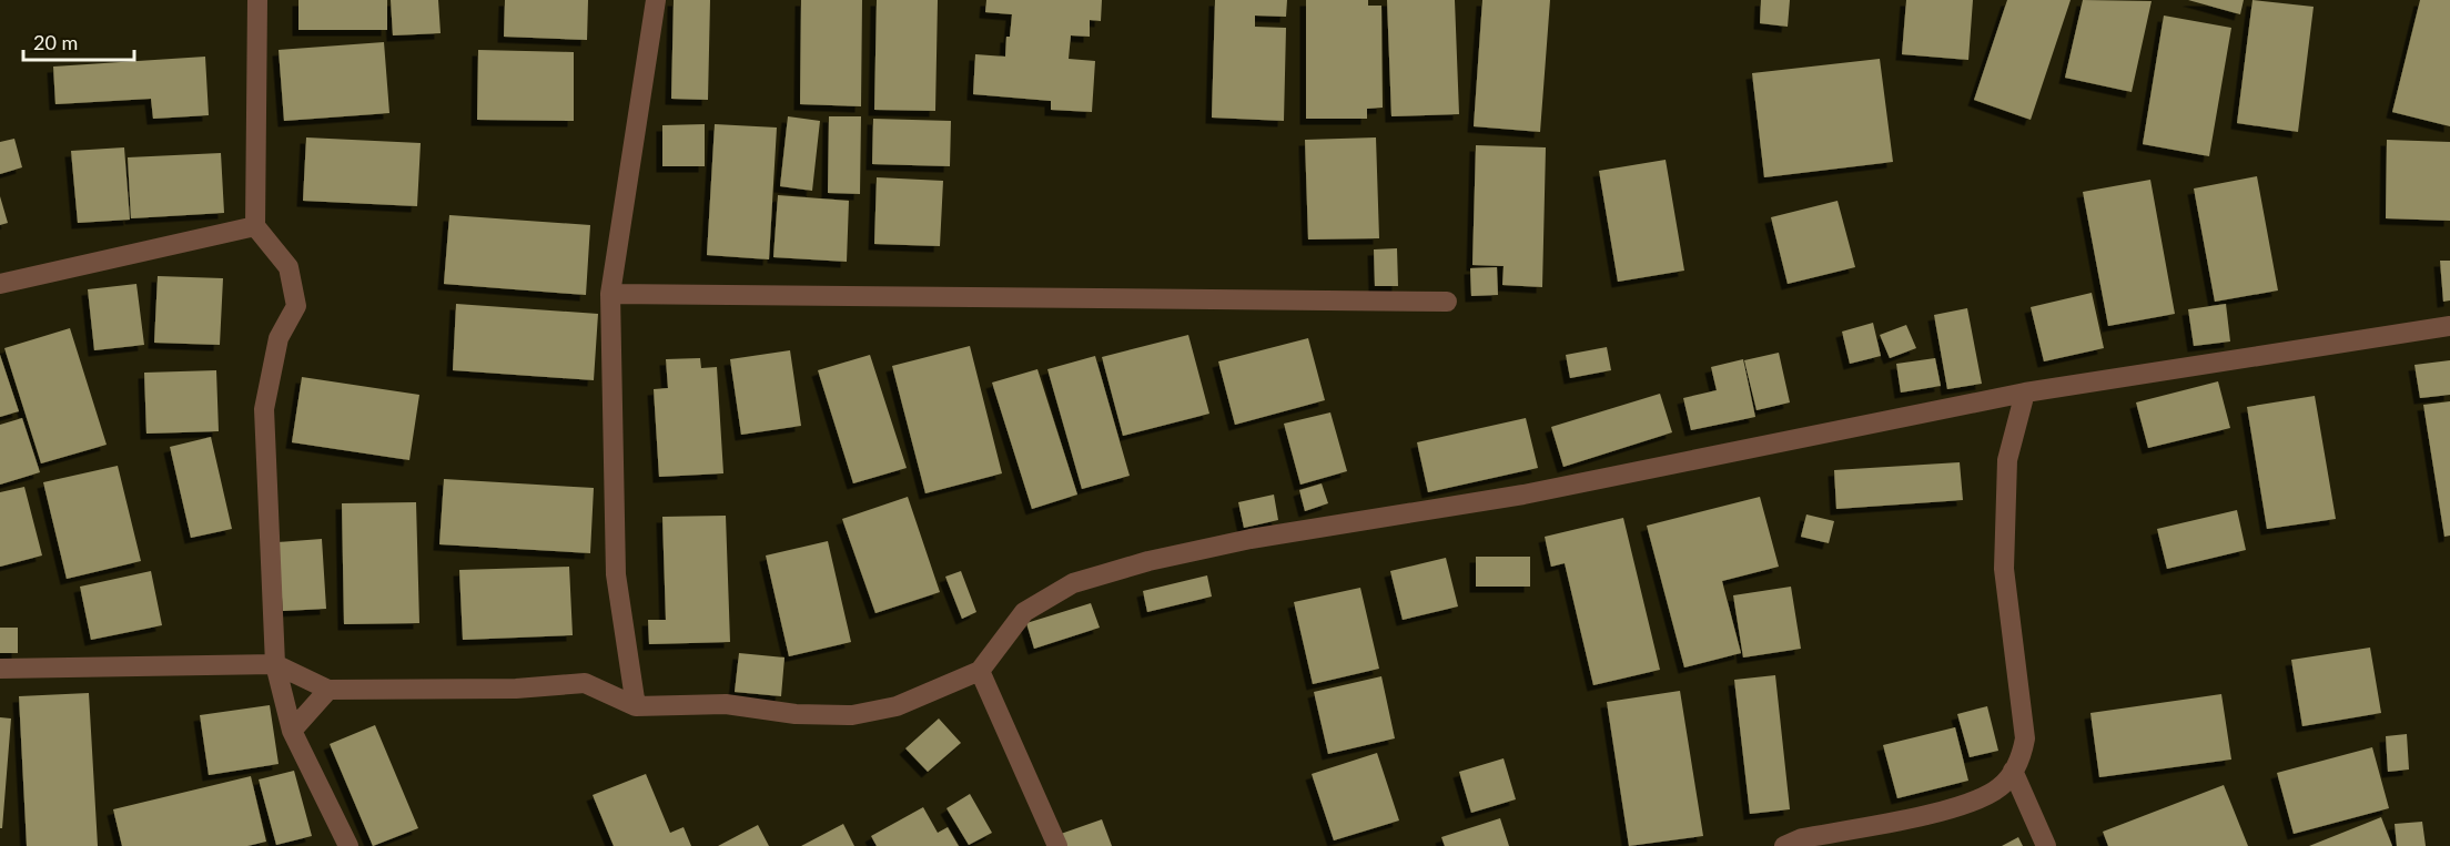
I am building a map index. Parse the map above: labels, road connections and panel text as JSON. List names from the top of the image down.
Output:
{
  "scale_bar": "20 m"
}
